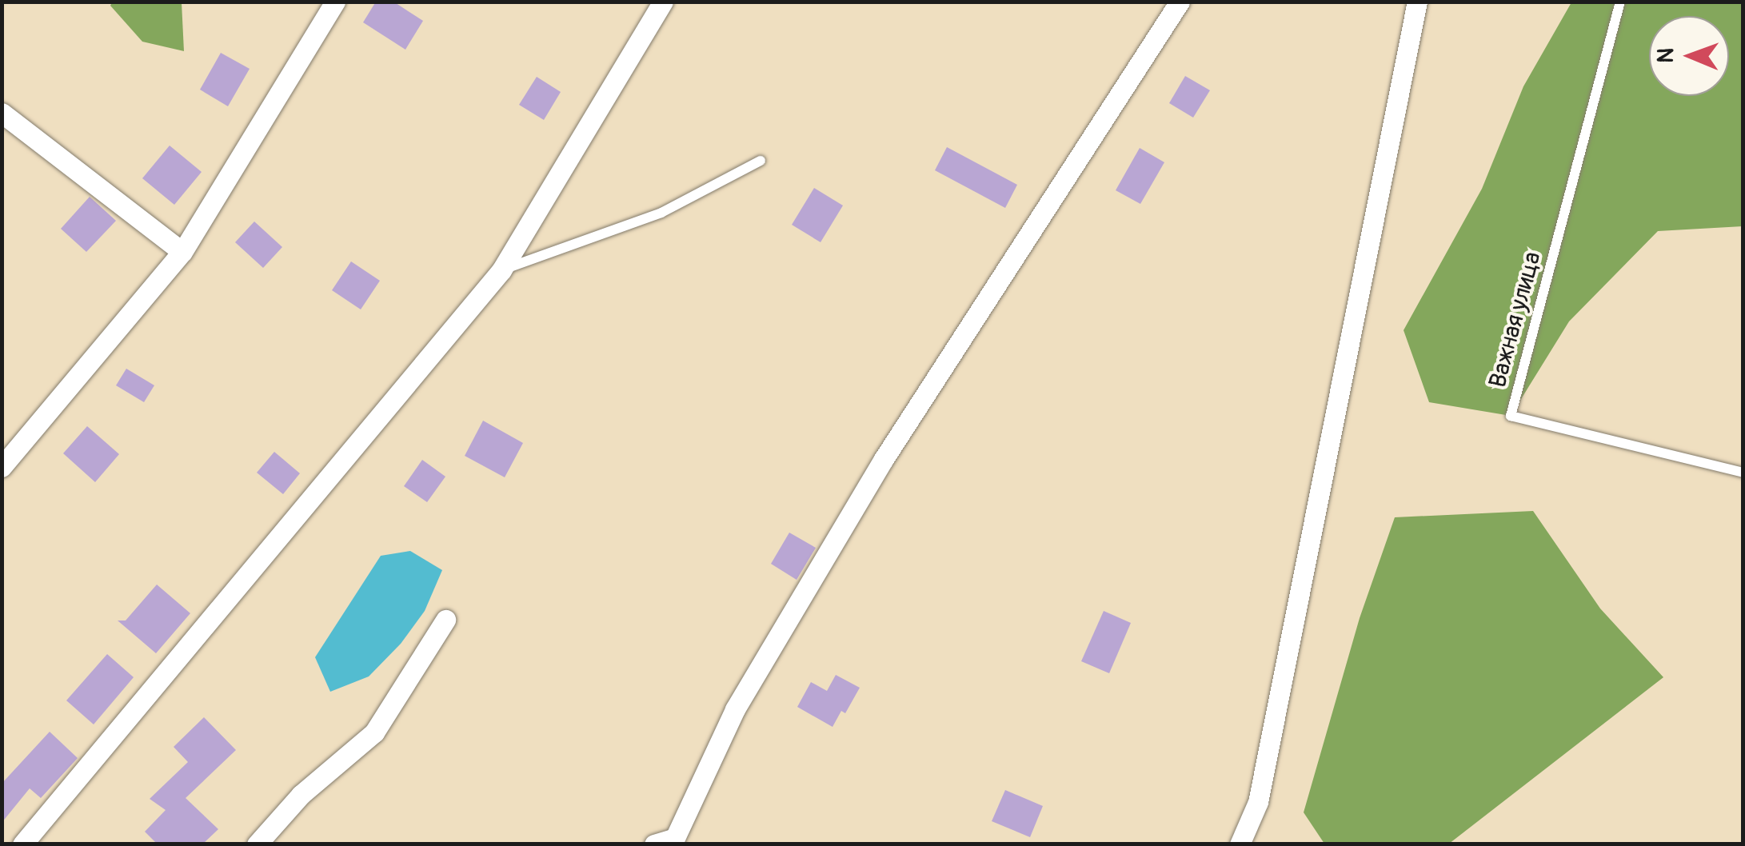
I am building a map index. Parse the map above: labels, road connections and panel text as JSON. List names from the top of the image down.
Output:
{
  "streets": {
    "lane": ["Важная улица"]
  },
  "north": "left"
}
